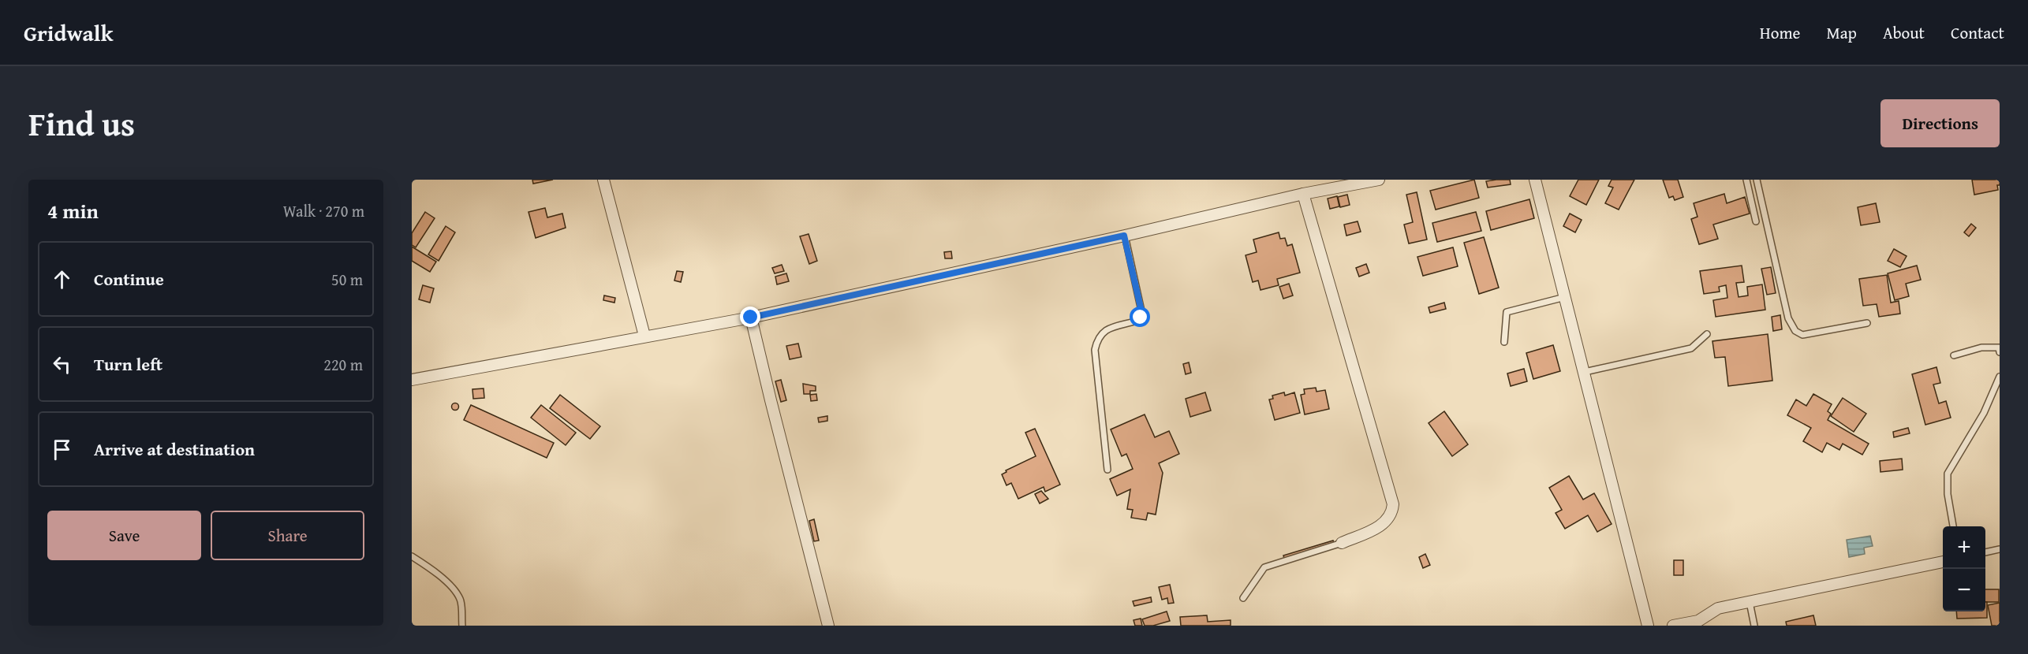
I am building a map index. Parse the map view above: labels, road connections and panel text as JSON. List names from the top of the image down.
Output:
{
  "page": {
    "header": "Gridwalk",
    "nav": [
      "Home",
      "Map",
      "About",
      "Contact"
    ],
    "title": "Find us",
    "buttons": [
      "Directions",
      ["Save", "Share"]
    ],
    "heading": ["4 min", "Walk · 270 m"],
    "list": [
      ["Continue", "50 m"],
      ["Turn left", "220 m"],
      "Arrive at destination"
    ],
    "map_buttons": ["+", "−"]
  }
}
